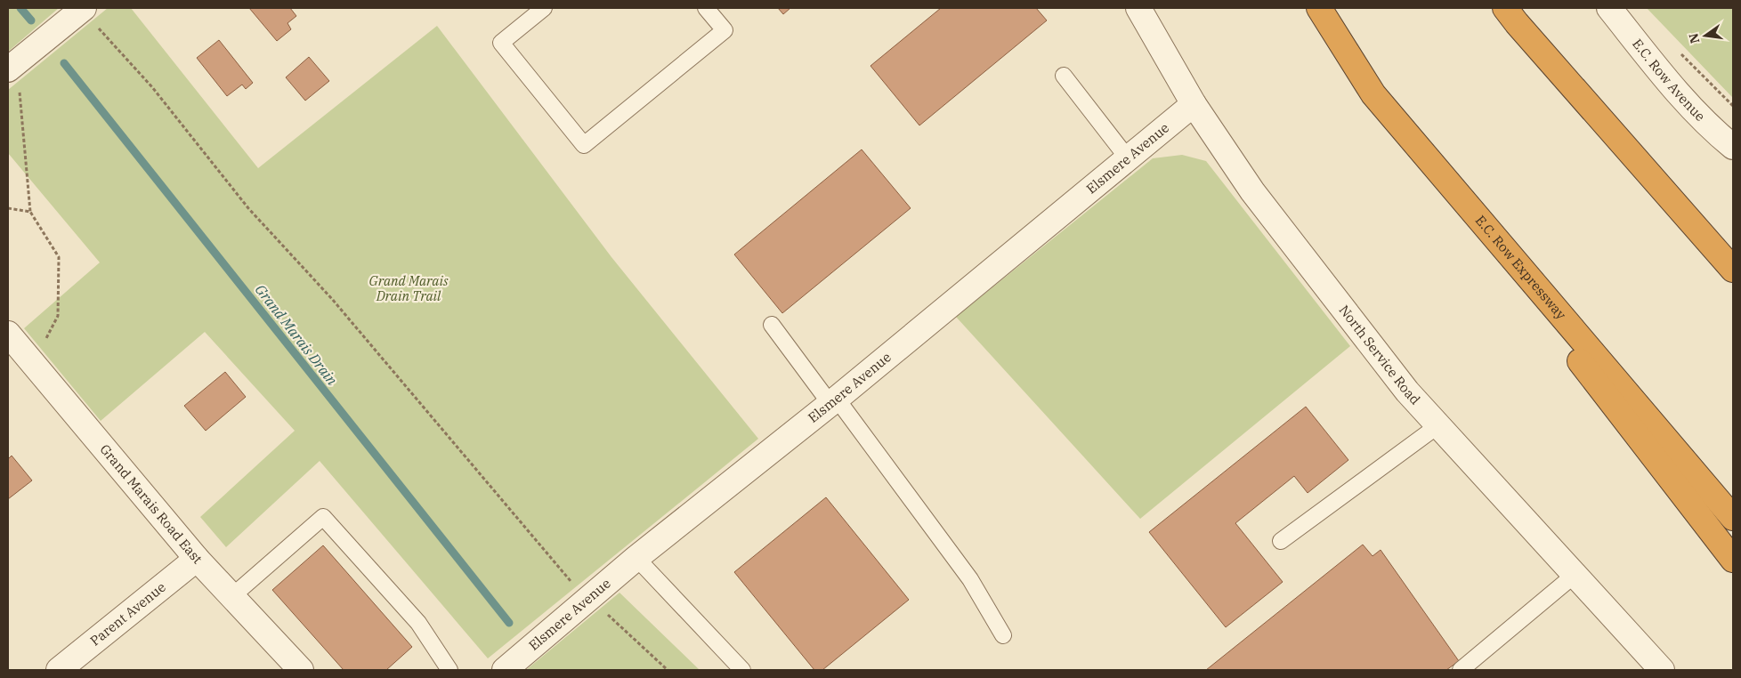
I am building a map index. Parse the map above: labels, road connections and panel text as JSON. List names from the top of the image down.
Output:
{
  "streets": {
    "highway": ["E.C. Row Expressway"],
    "street": [
      "E.C. Row Avenue",
      "Elsmere Avenue",
      "North Service Road",
      "Grand Marais Road East",
      "Parent Avenue"
    ]
  },
  "crossings": [
    ["Elsmere Avenue", "North Service Road"],
    ["Grand Marais Road East", "Parent Avenue"]
  ],
  "water": ["Grand Marais Drain"],
  "parks": ["Grand Marais Drain Trail"],
  "north": "left"
}
